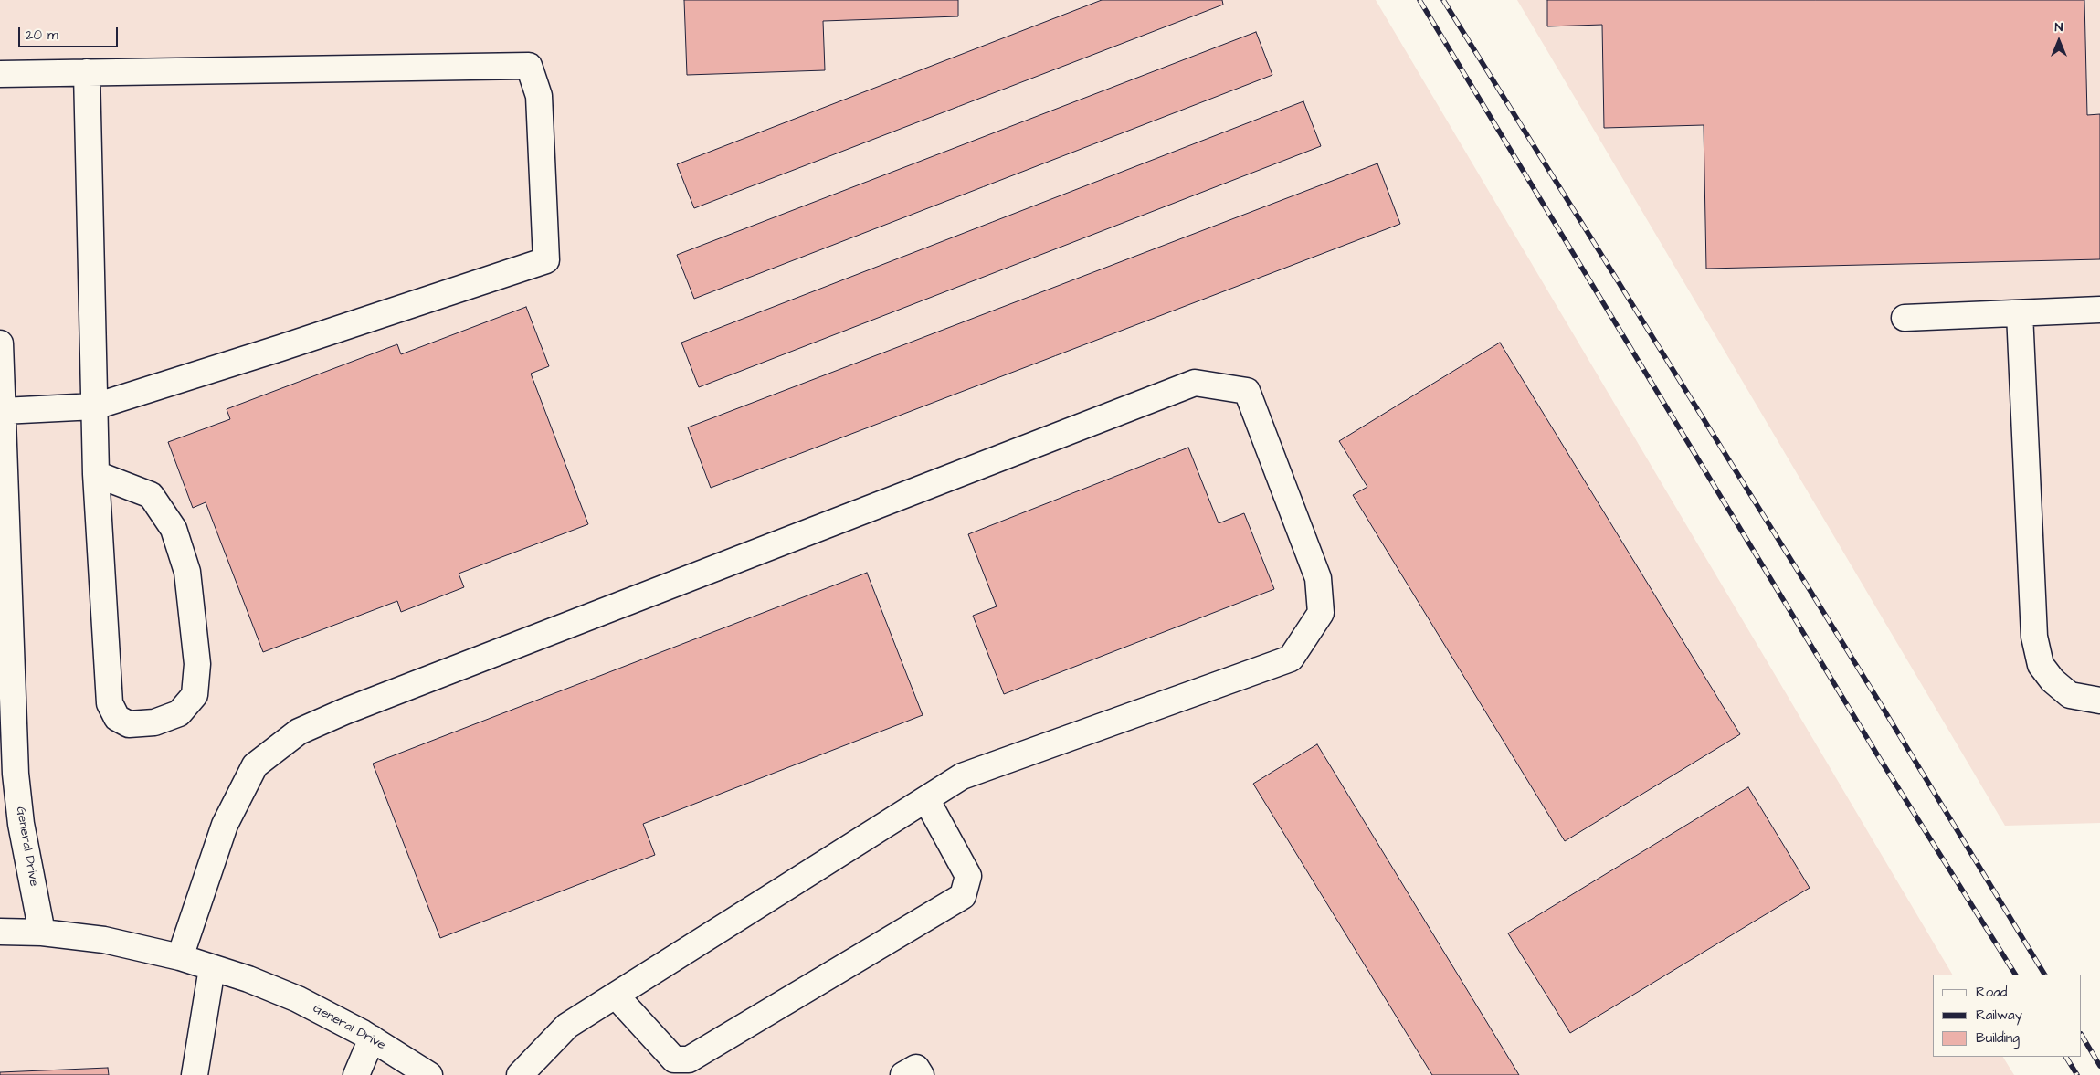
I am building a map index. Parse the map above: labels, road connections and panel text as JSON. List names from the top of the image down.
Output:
{
  "streets": {
    "street": ["General Drive"]
  },
  "legend": ["Road", "Railway", "Building"],
  "scale_bar": "20 m",
  "north": "top"
}
